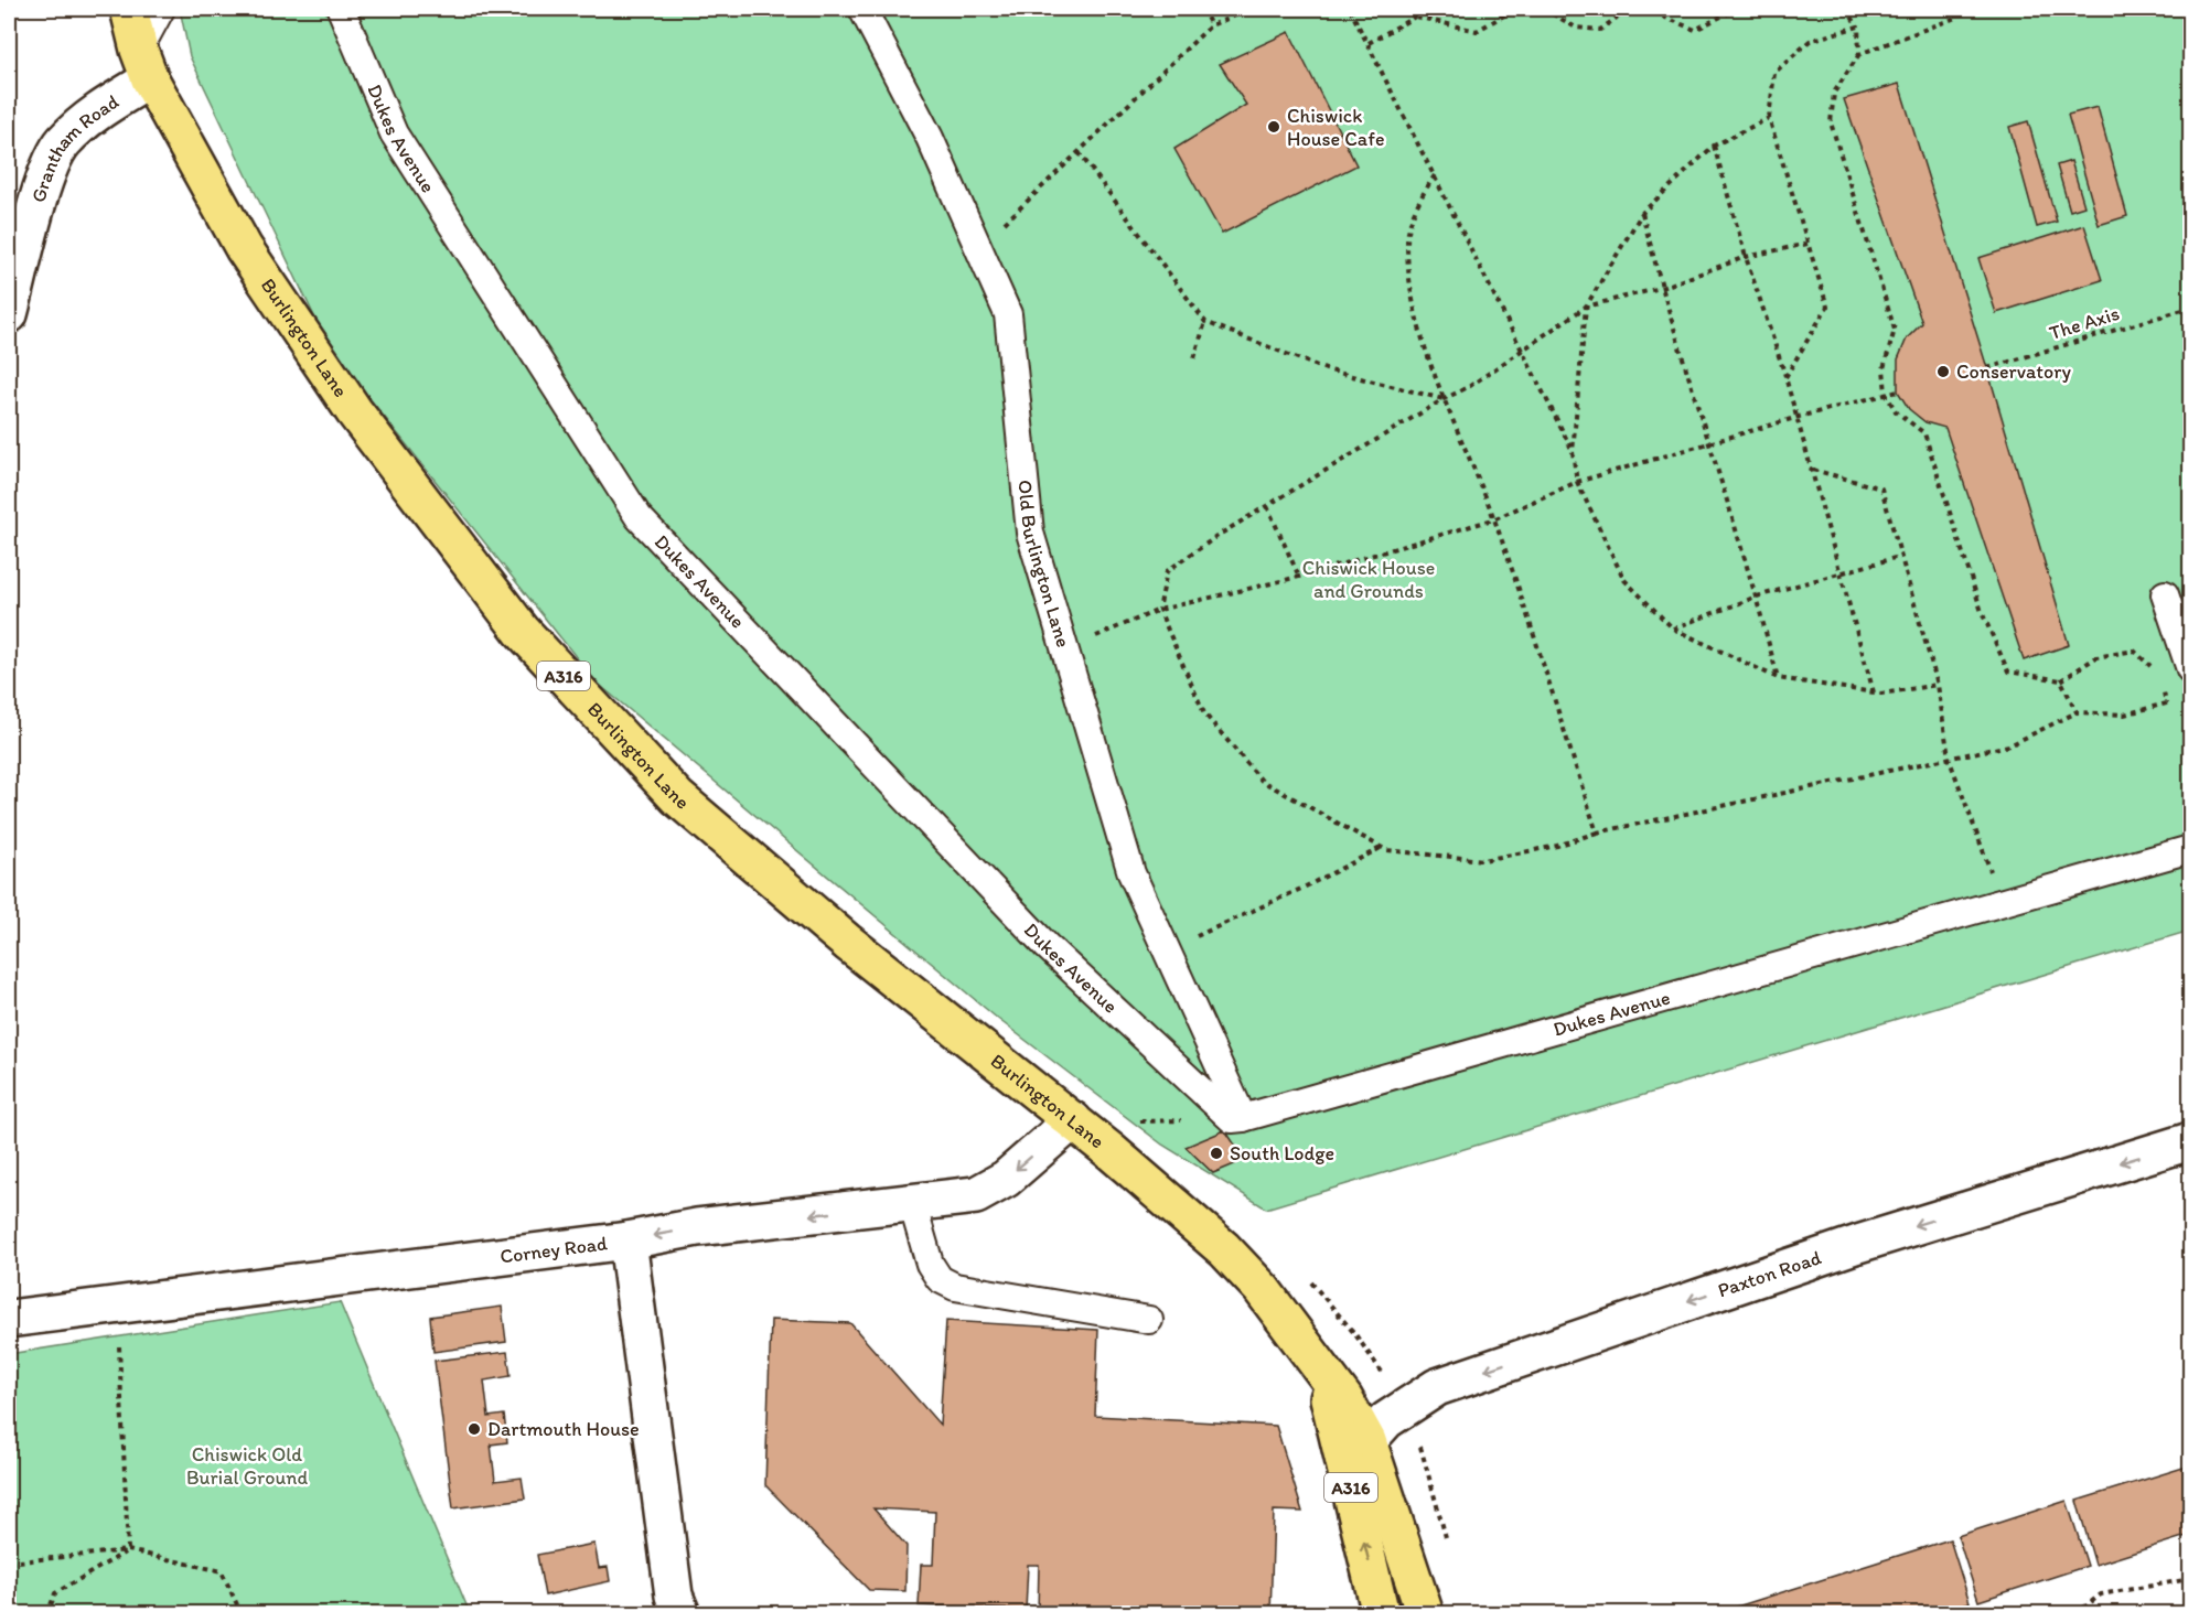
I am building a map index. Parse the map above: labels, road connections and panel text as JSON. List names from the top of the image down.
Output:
{
  "streets": {
    "highway": ["Burlington Lane", "A316"],
    "street": ["Grantham Road", "Corney Road", "Paxton Road"],
    "lane": ["Dukes Avenue", "Old Burlington Lane"],
    "path": ["The Axis"]
  },
  "crossings": [
    ["Dukes Avenue", "Old Burlington Lane"],
    ["Grantham Road", "Burlington Lane"],
    ["Burlington Lane", "Corney Road"],
    ["Burlington Lane", "Paxton Road"]
  ],
  "one_way": ["Corney Road", "Paxton Road"],
  "parks": ["Chiswick House and Grounds", "Chiswick Old Burial Ground"],
  "places": [
    "Chiswick House Cafe",
    "Conservatory",
    "South Lodge",
    "Dartmouth House"
  ]
}
